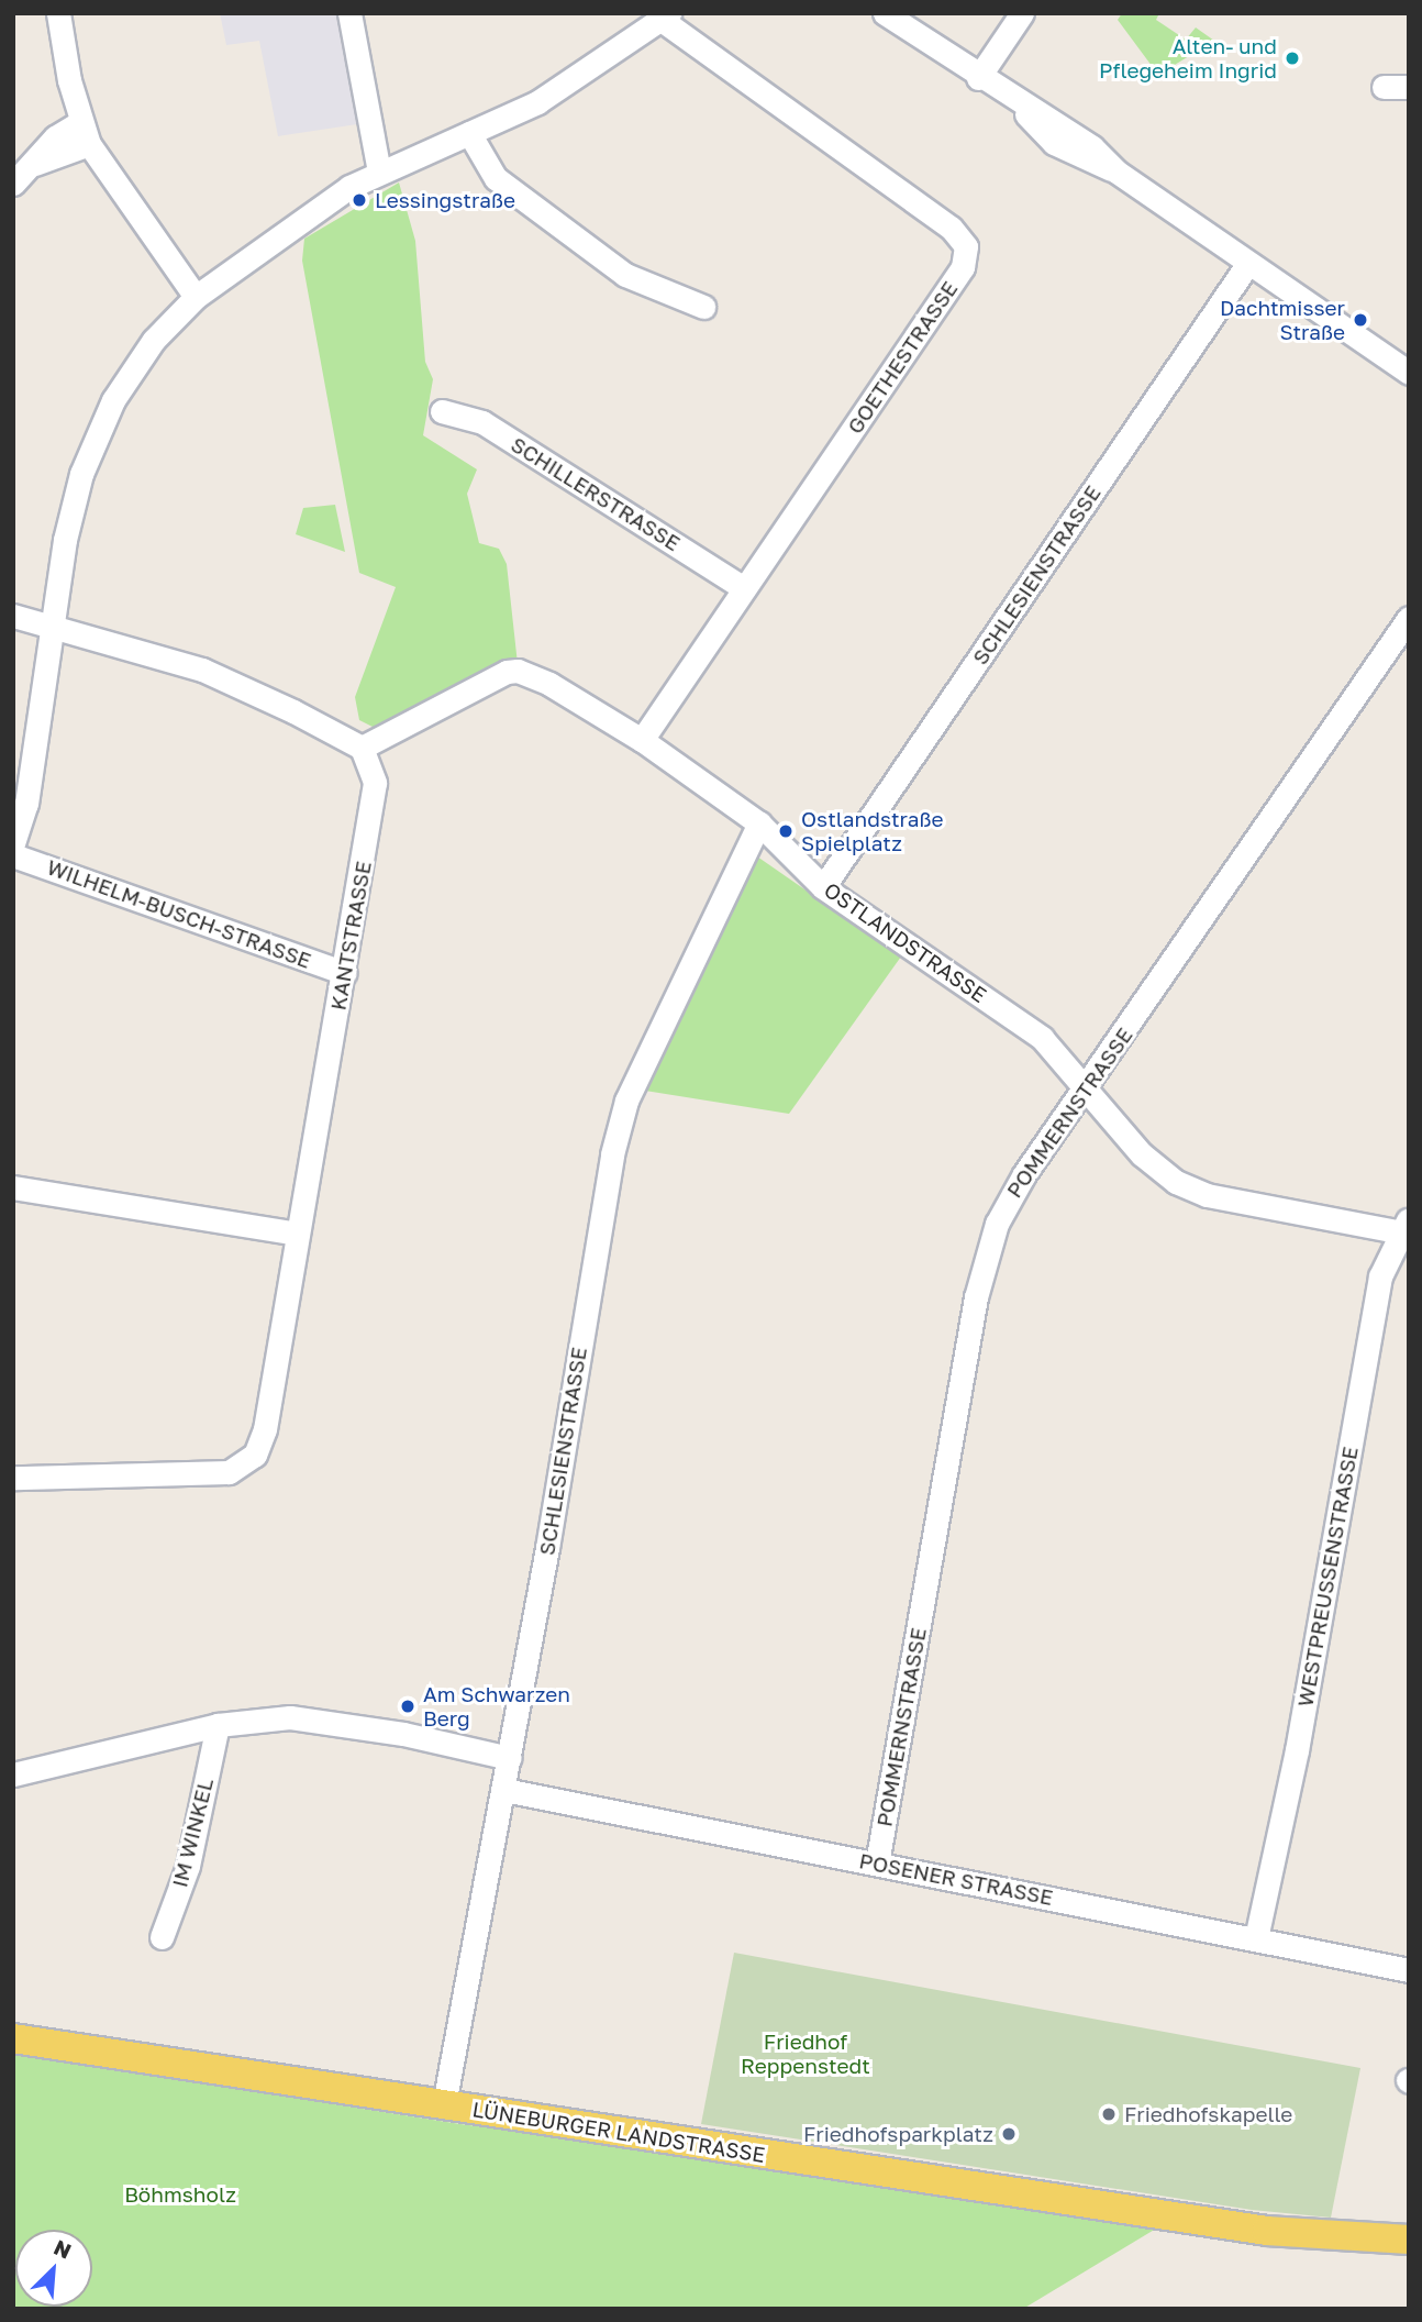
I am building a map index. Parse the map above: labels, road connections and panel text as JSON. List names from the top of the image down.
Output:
{
  "streets": {
    "main road": ["LÜNEBURGER LANDSTRASSE"],
    "street": [
      "GOETHESTRASSE",
      "SCHILLERSTRASSE",
      "SCHLESIENSTRASSE",
      "WILHELM-BUSCH-STRASSE",
      "KANTSTRASSE",
      "OSTLANDSTRASSE",
      "POMMERNSTRASSE",
      "WESTPREUSSENSTRASSE",
      "IM WINKEL",
      "POSENER STRASSE"
    ]
  },
  "crossings": [
    ["GOETHESTRASSE", "SCHILLERSTRASSE"],
    ["GOETHESTRASSE", "OSTLANDSTRASSE"],
    ["SCHLESIENSTRASSE", "OSTLANDSTRASSE"],
    ["SCHLESIENSTRASSE", "POSENER STRASSE"],
    ["SCHLESIENSTRASSE", "LÜNEBURGER LANDSTRASSE"],
    ["WILHELM-BUSCH-STRASSE", "KANTSTRASSE"],
    ["KANTSTRASSE", "OSTLANDSTRASSE"],
    ["OSTLANDSTRASSE", "POMMERNSTRASSE"],
    ["OSTLANDSTRASSE", "WESTPREUSSENSTRASSE"],
    ["POMMERNSTRASSE", "POSENER STRASSE"],
    ["WESTPREUSSENSTRASSE", "POSENER STRASSE"]
  ],
  "parks": ["Friedhof Reppenstedt", "Böhmsholz"],
  "places": [
    "Alten- und Pflegeheim Ingrid",
    "Lessingstraße",
    "Dachtmisser Straße",
    "Ostlandstraße Spielplatz",
    "Am Schwarzen Berg",
    "Friedhofskapelle",
    "Friedhofsparkplatz"
  ],
  "north": "top right"
}
